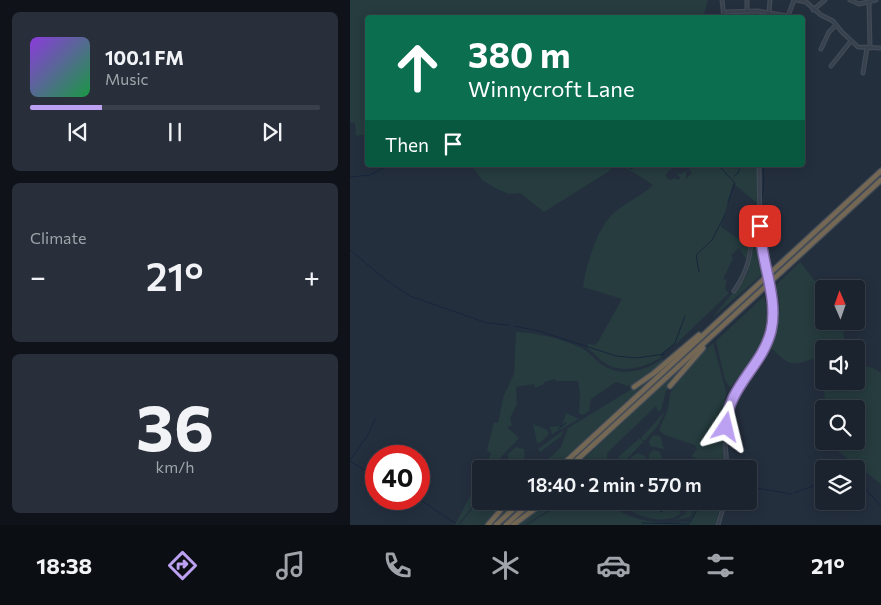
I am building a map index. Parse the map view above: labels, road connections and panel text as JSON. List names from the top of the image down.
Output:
{
  "north": "top",
  "page": {
    "turn": ["380 m", "Winnycroft Lane"],
    "song": ["100.1 FM", "Music"],
    "then": "Then",
    "tile": [
      "Climate",
      ["36", "km/h"]
    ],
    "heat": ["−", "21°", "+"],
    "limit": "40",
    "trip": "18:40 · 2 min · 570 m",
    "tabs": ["18:38", "21°"]
  }
}
